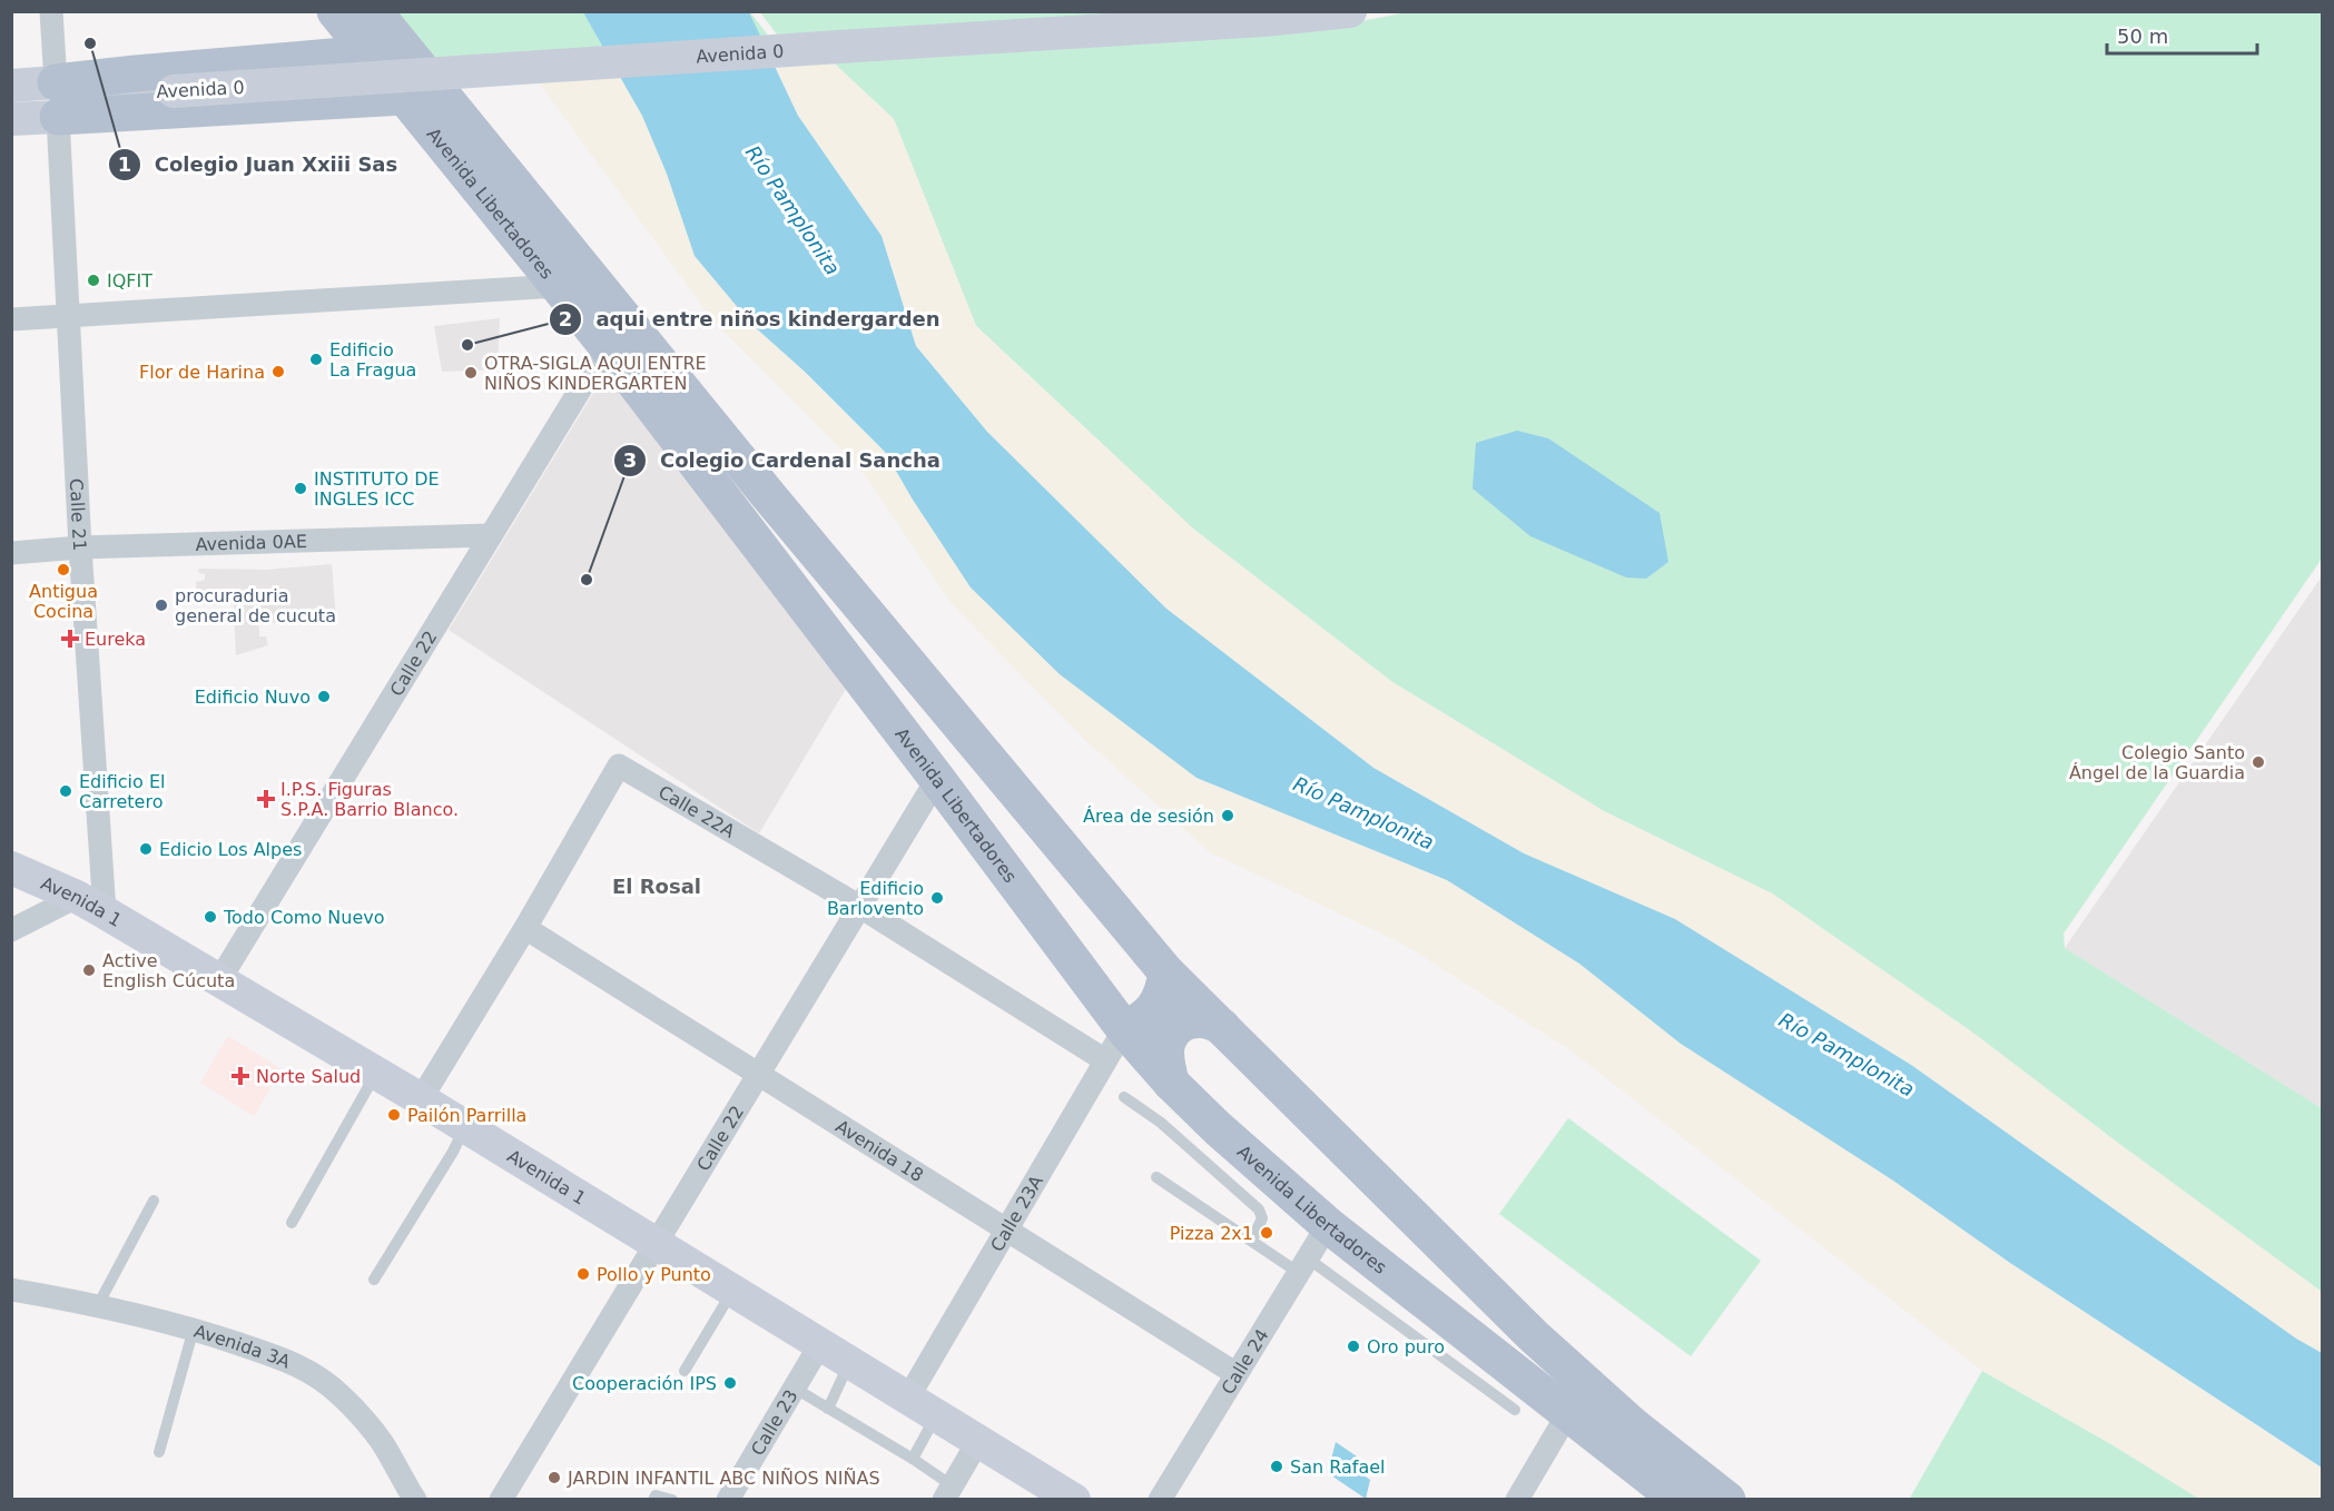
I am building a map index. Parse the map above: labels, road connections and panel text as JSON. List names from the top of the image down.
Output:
{
  "streets": {
    "main road": ["Avenida Libertadores"],
    "street": [
      "Avenida 0",
      "Calle 21",
      "Avenida 0AE",
      "Calle 22",
      "Calle 22A",
      "Avenida 1",
      "Avenida 18",
      "Calle 23A",
      "Avenida 3A",
      "Calle 24",
      "Calle 23"
    ]
  },
  "crossings": [
    ["Avenida 0", "Calle 21"],
    ["Avenida Libertadores", "Calle 22"],
    ["Avenida Libertadores", "Calle 23A"],
    ["Avenida Libertadores", "Calle 24"],
    ["Calle 21", "Avenida 0AE"],
    ["Calle 21", "Avenida 1"],
    ["Avenida 0AE", "Calle 22"],
    ["Calle 22", "Calle 22A"],
    ["Calle 22", "Avenida 1"],
    ["Calle 22", "Avenida 18"],
    ["Calle 22A", "Avenida 1"],
    ["Calle 22A", "Avenida 18"],
    ["Calle 22A", "Calle 23A"],
    ["Avenida 1", "Calle 23A"],
    ["Avenida 1", "Calle 23"],
    ["Avenida 18", "Calle 23A"],
    ["Avenida 18", "Calle 24"]
  ],
  "districts": ["El Rosal"],
  "water": ["Río Pamplonita"],
  "places": {
    "other": [
      "Colegio Juan Xxiii Sas",
      "IQFIT",
      "aqui entre niños kindergarden",
      "Edificio La Fragua",
      "Flor de Harina",
      "OTRA-SIGLA AQUI ENTRE NIÑOS KINDERGARTEN",
      "INSTITUTO DE INGLES ICC",
      "Antigua Cocina",
      "Colegio Cardenal Sancha",
      "procuraduria general de cucuta",
      "Edificio Nuvo",
      "Colegio Santo Ángel de la Guardia",
      "Edificio El Carretero",
      "Área de sesión",
      "Edicio Los Alpes",
      "Edificio Barlovento",
      "Todo Como Nuevo",
      "Active English Cúcuta",
      "Pailón Parrilla",
      "Pizza 2x1",
      "Pollo y Punto",
      "Oro puro",
      "Cooperación IPS",
      "San Rafael",
      "JARDIN INFANTIL ABC NIÑOS NIÑAS"
    ],
    "health": ["Eureka", "I.P.S. Figuras S.P.A. Barrio Blanco.", "Norte Salud"]
  },
  "scale_bar": "50 m"
}
